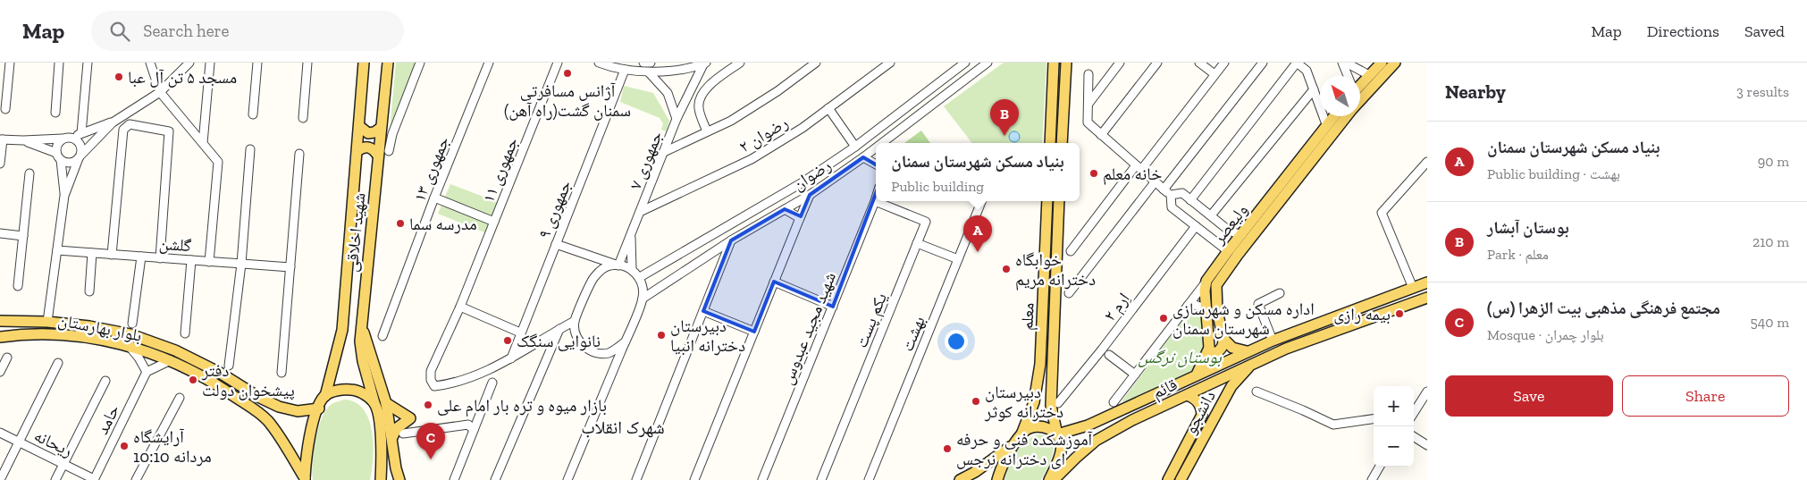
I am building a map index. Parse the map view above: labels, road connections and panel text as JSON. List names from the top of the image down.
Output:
{
  "streets": {
    "main road": [
      "ولیعصر",
      "شهید اخلاقی",
      "معلم",
      "بلوار بهارستان",
      "قائم",
      "دانشجو"
    ],
    "street": [
      "رضوان ۲",
      "جمهوری ۷",
      "جمهوری ۱۳",
      "جمهوری ۱۱",
      "رضوان",
      "جمهوری ۹",
      "گلشن",
      "اِرم ۲",
      "یکم پست",
      "شهید مجید عبدوس",
      "بهشت",
      "حامد",
      "ریحانه"
    ]
  },
  "crossings": [
    ["رضوان ۲", "جمهوری ۷"],
    ["جمهوری ۷", "رضوان"],
    ["جمهوری ۱۱", "جمهوری ۹"],
    ["شهید اخلاقی", "بلوار بهارستان"],
    ["معلم", "قائم"],
    ["یکم پست", "شهید مجید عبدوس"],
    ["قائم", "دانشجو"],
    ["حامد", "ریحانه"]
  ],
  "districts": ["شهرک انقلاب"],
  "parks": ["بوستان نرگس"],
  "places": [
    "آژانس مسافرتی سمنان گشت(راه آهن)",
    "مسجد ۵ تن آل عبا",
    "خانه معلم",
    "مدرسه سما",
    "خوابگاه دخترانه مریم",
    "بیمه رازی",
    "اداره مسکن و شهرسازی شهرستان سمنان",
    "دبیرستان دخترانه انبیا",
    "نانوایی سنگک",
    "دفتر پیشخوان دولت",
    "دبیرستان دخترانه کوثر",
    "بازار میوه و تره بار امام علی",
    "آرایشگاه مردانه 10:10",
    "آموزشکده فنی و حرفه ای دخترانه نرجس"
  ],
  "north": "top left",
  "page": {
    "header": "Map",
    "search": "Search here",
    "nav": ["Map", "Directions", "Saved"],
    "heading": ["Nearby", "3 results"],
    "pins": ["B", "A", "C"],
    "list": [
      {
        "mark": "A",
        "name": "بنیاد مسکن شهرستان سمنان",
        "note": "Public building · بهشت",
        "value": "90 m"
      },
      {
        "mark": "B",
        "name": "بوستان آبشار",
        "note": "Park · معلم",
        "value": "210 m"
      },
      {
        "mark": "C",
        "name": "مجتمع فرهنگی مذهبی بیت الزهرا (س)",
        "note": "Mosque · بلوار چمران",
        "value": "540 m"
      }
    ],
    "popup": ["بنیاد مسکن شهرستان سمنان", "Public building"],
    "buttons": ["Save", "Share"],
    "map_buttons": ["+", "−"]
  }
}
